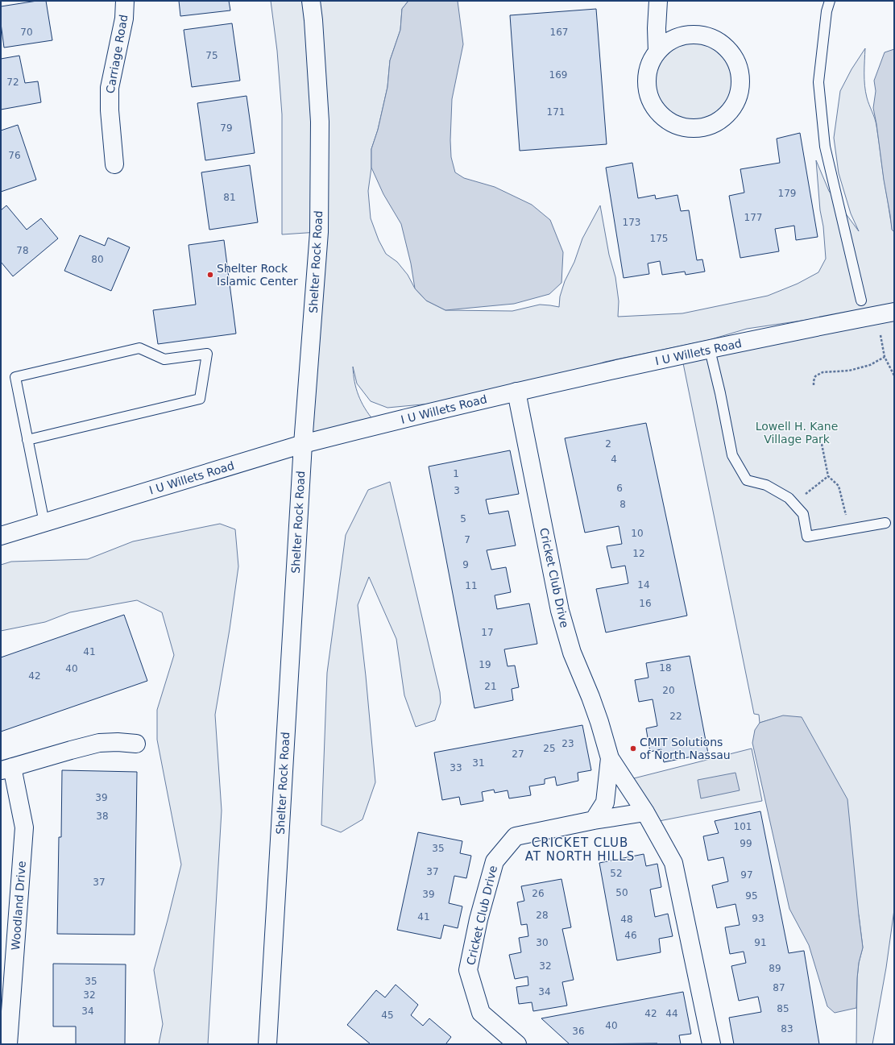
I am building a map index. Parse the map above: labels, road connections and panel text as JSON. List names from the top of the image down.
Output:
{
  "streets": {
    "street": [
      "Carriage Road",
      "Shelter Rock Road",
      "I U Willets Road",
      "Cricket Club Drive",
      "Woodland Drive"
    ]
  },
  "crossings": [
    ["Shelter Rock Road", "I U Willets Road"],
    ["I U Willets Road", "Cricket Club Drive"]
  ],
  "districts": ["CRICKET CLUB AT NORTH HILLS"],
  "parks": ["Lowell H. Kane Village Park"],
  "places": ["Shelter Rock Islamic Center", "CMIT Solutions of North Nassau"],
  "house_numbers": [
    "70",
    "167",
    "75",
    "169",
    "72",
    "171",
    "79",
    "76",
    "179",
    "81",
    "177",
    "173",
    "175",
    "78",
    "80",
    "2",
    "4",
    "1",
    "6",
    "3",
    "8",
    "5",
    "10",
    "7",
    "12",
    "9",
    "14",
    "11",
    "16",
    "17",
    "41",
    "19",
    "18",
    "40",
    "42",
    "21",
    "20",
    "22",
    "23",
    "25",
    "27",
    "31",
    "33",
    "39",
    "38",
    "101",
    "99",
    "35",
    "37",
    "52",
    "97",
    "37",
    "50",
    "26",
    "39",
    "95",
    "28",
    "41",
    "93",
    "48",
    "46",
    "30",
    "91",
    "32",
    "89",
    "35",
    "87",
    "34",
    "32",
    "85",
    "34",
    "42",
    "44",
    "45",
    "40",
    "83",
    "36"
  ]
}
